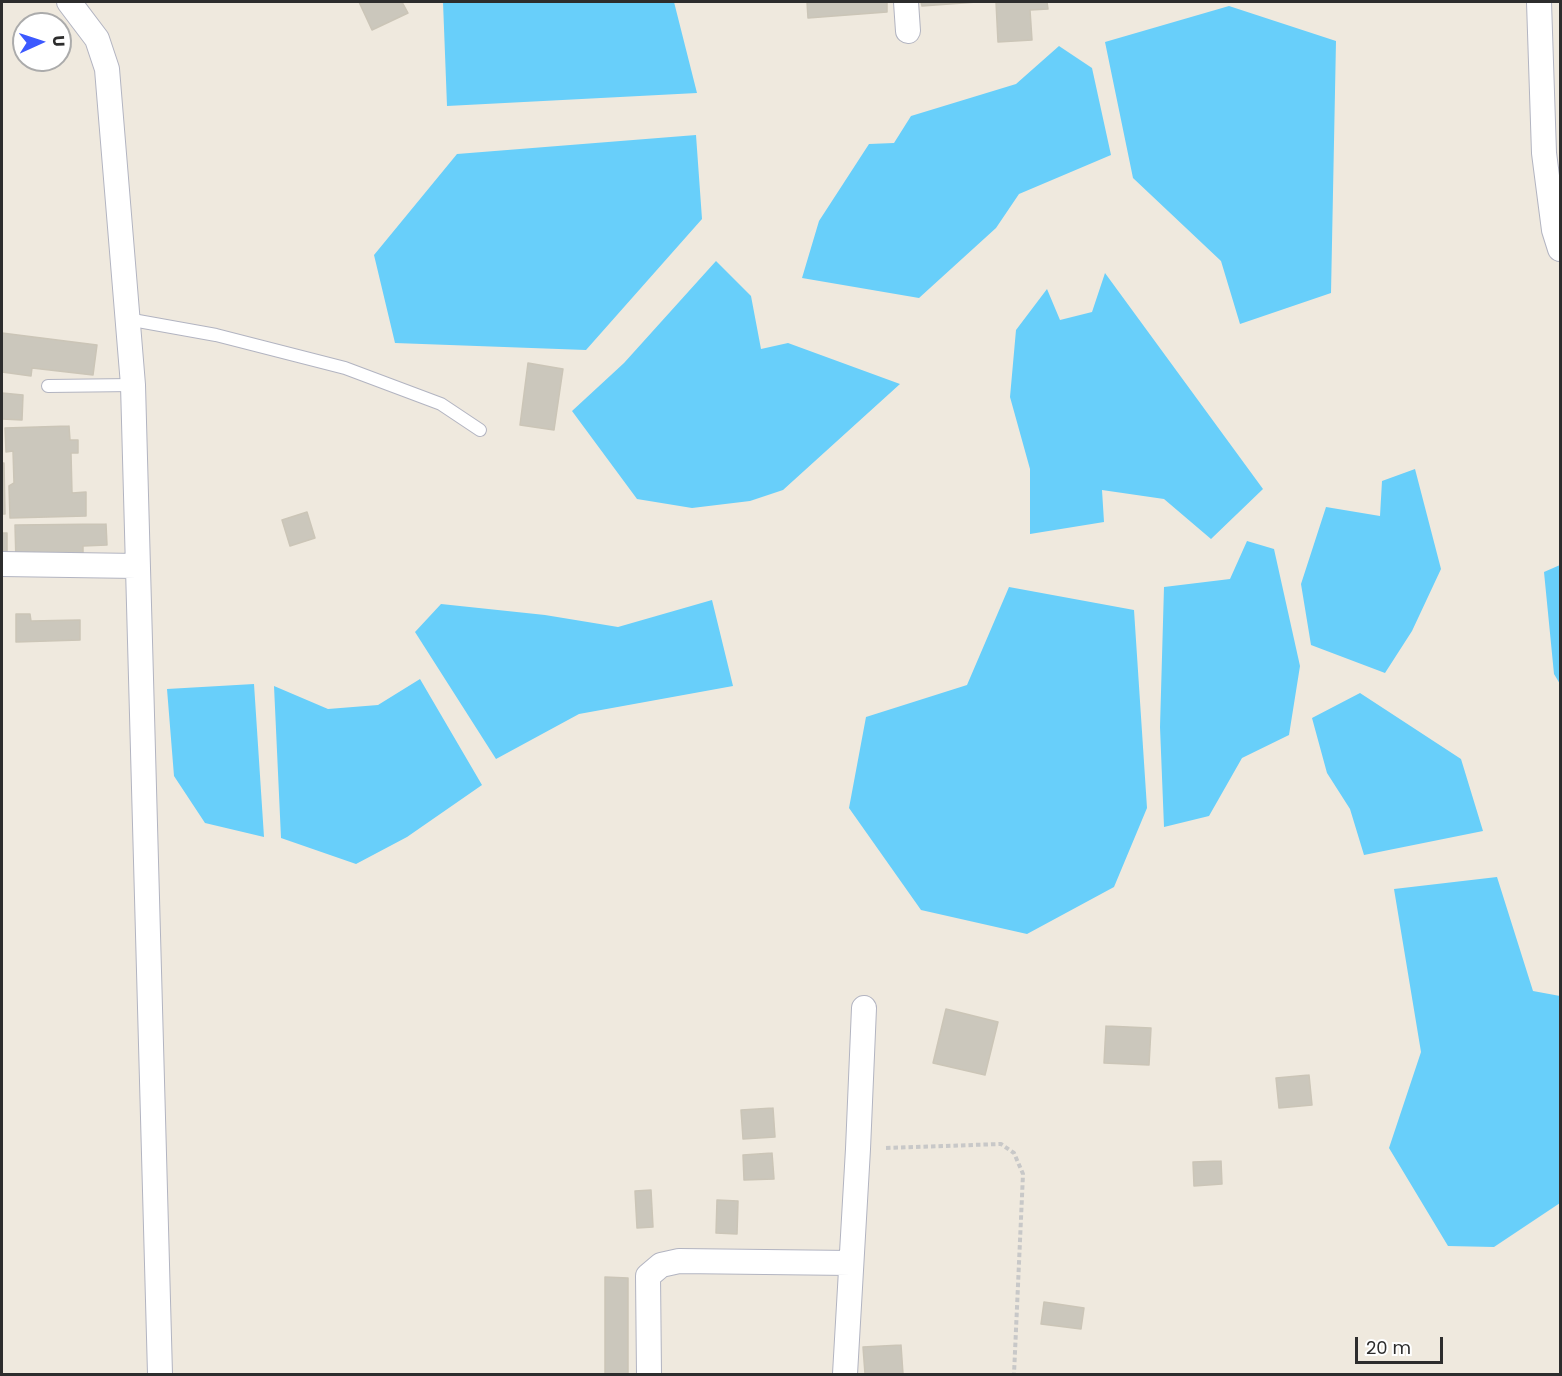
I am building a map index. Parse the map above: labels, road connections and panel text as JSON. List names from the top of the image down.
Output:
{
  "scale_bar": "20 m",
  "north": "right"
}
